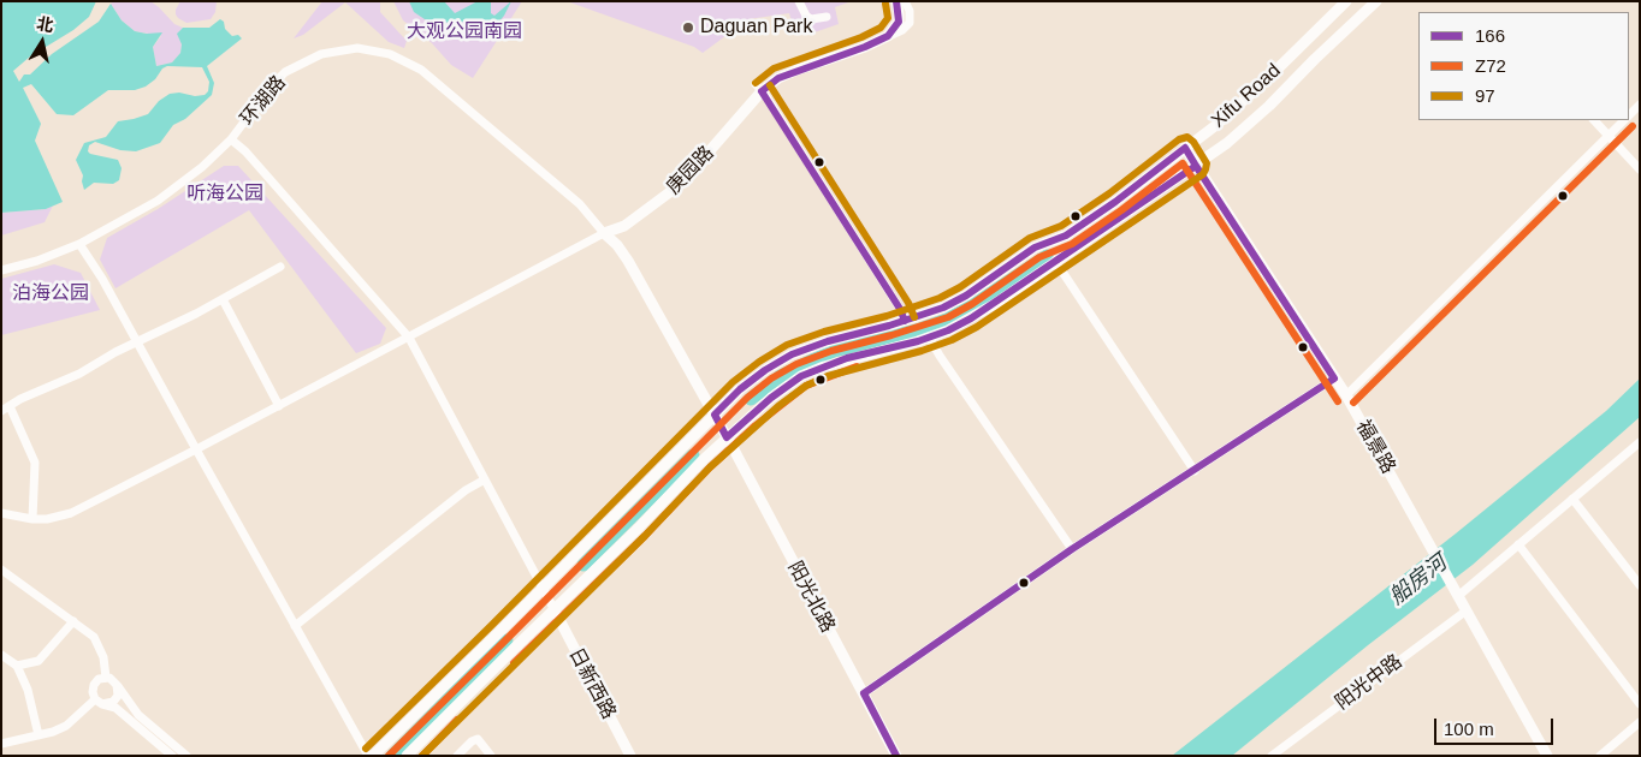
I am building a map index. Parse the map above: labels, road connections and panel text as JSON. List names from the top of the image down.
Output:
{
  "streets": {
    "main road": [
      "Xifu Road",
      "庚园路",
      "福景路",
      "阳光北路",
      "日新西路"
    ],
    "street": ["环湖路", "阳光中路"]
  },
  "crossings": [
    ["Xifu Road", "福景路"],
    ["Xifu Road", "阳光北路"],
    ["Xifu Road", "日新西路"],
    ["环湖路", "庚园路"],
    ["环湖路", "阳光北路"],
    ["庚园路", "阳光北路"],
    ["福景路", "阳光中路"]
  ],
  "water": ["船房河"],
  "parks": ["大观公园南园", "听海公园", "泊海公园"],
  "places": ["Daguan Park"],
  "lines": ["transit line 166", "transit line 97", "transit line Z72"],
  "legend": ["166", "Z72", "97"],
  "scale_bar": "100 m",
  "north": "top"
}
